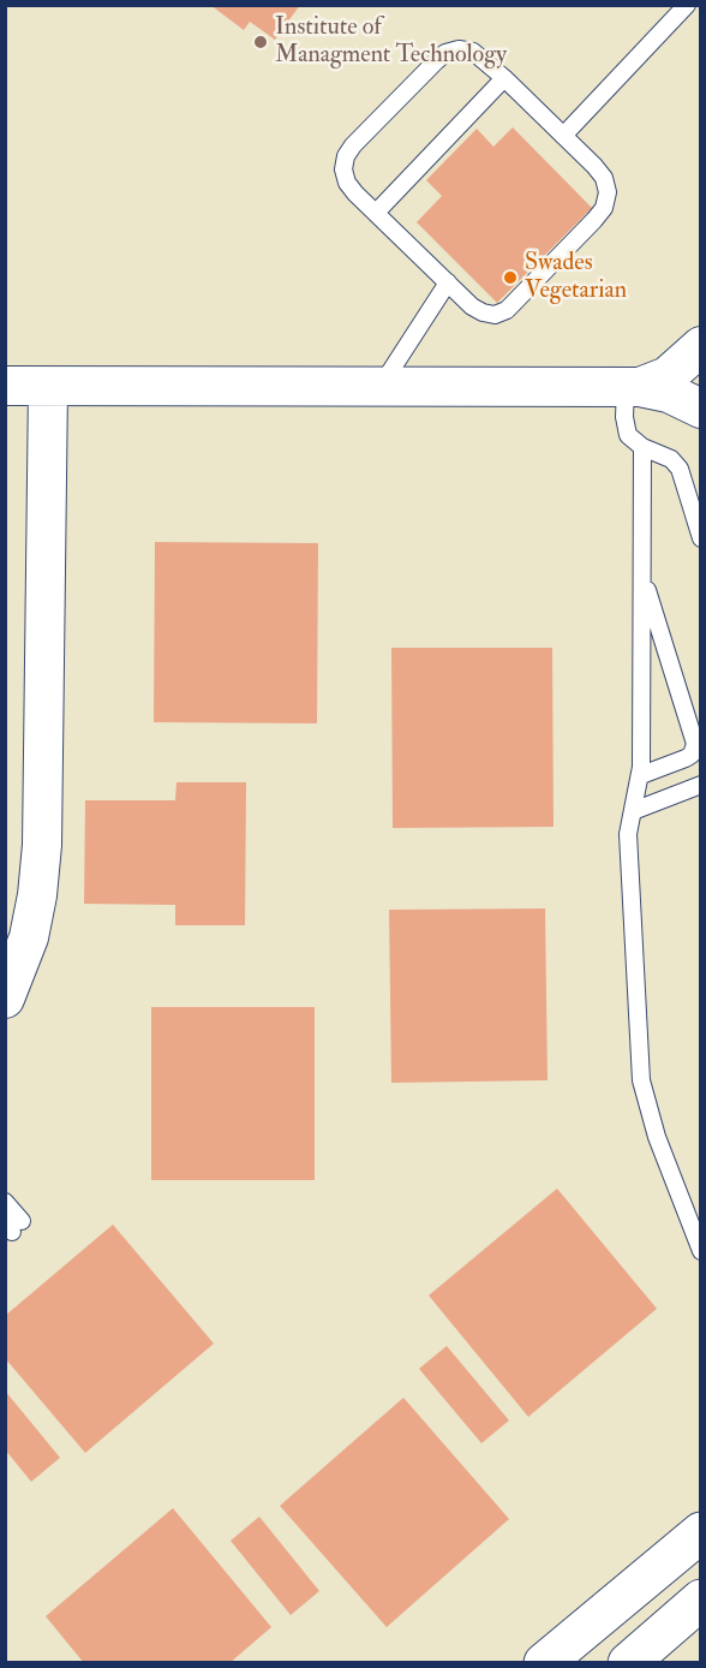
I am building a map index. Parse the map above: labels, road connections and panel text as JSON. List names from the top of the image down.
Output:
{
  "places": ["Institute of Managment Technology", "Swades Vegetarian"]
}
